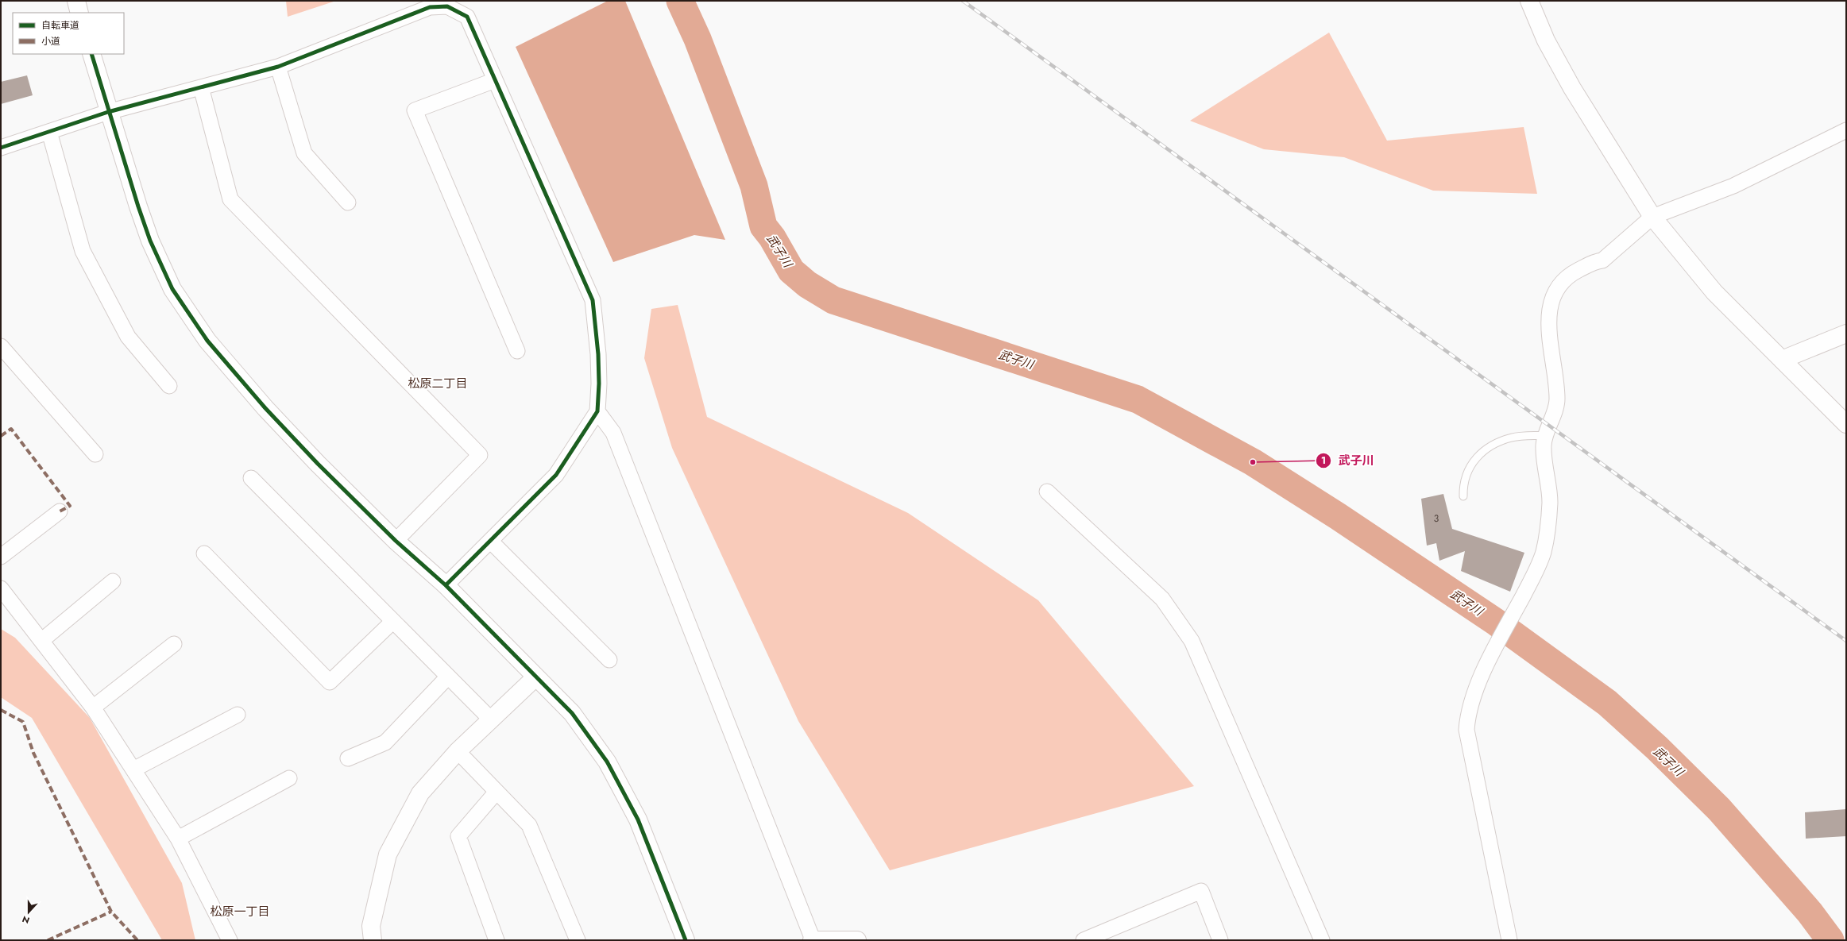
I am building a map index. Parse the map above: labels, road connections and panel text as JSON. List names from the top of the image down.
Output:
{
  "districts": ["松原二丁目", "松原一丁目"],
  "water": ["武子川"],
  "places": ["武子川"],
  "house_numbers": ["３"],
  "legend": ["自転車道", "小道"],
  "north": "bottom"
}
